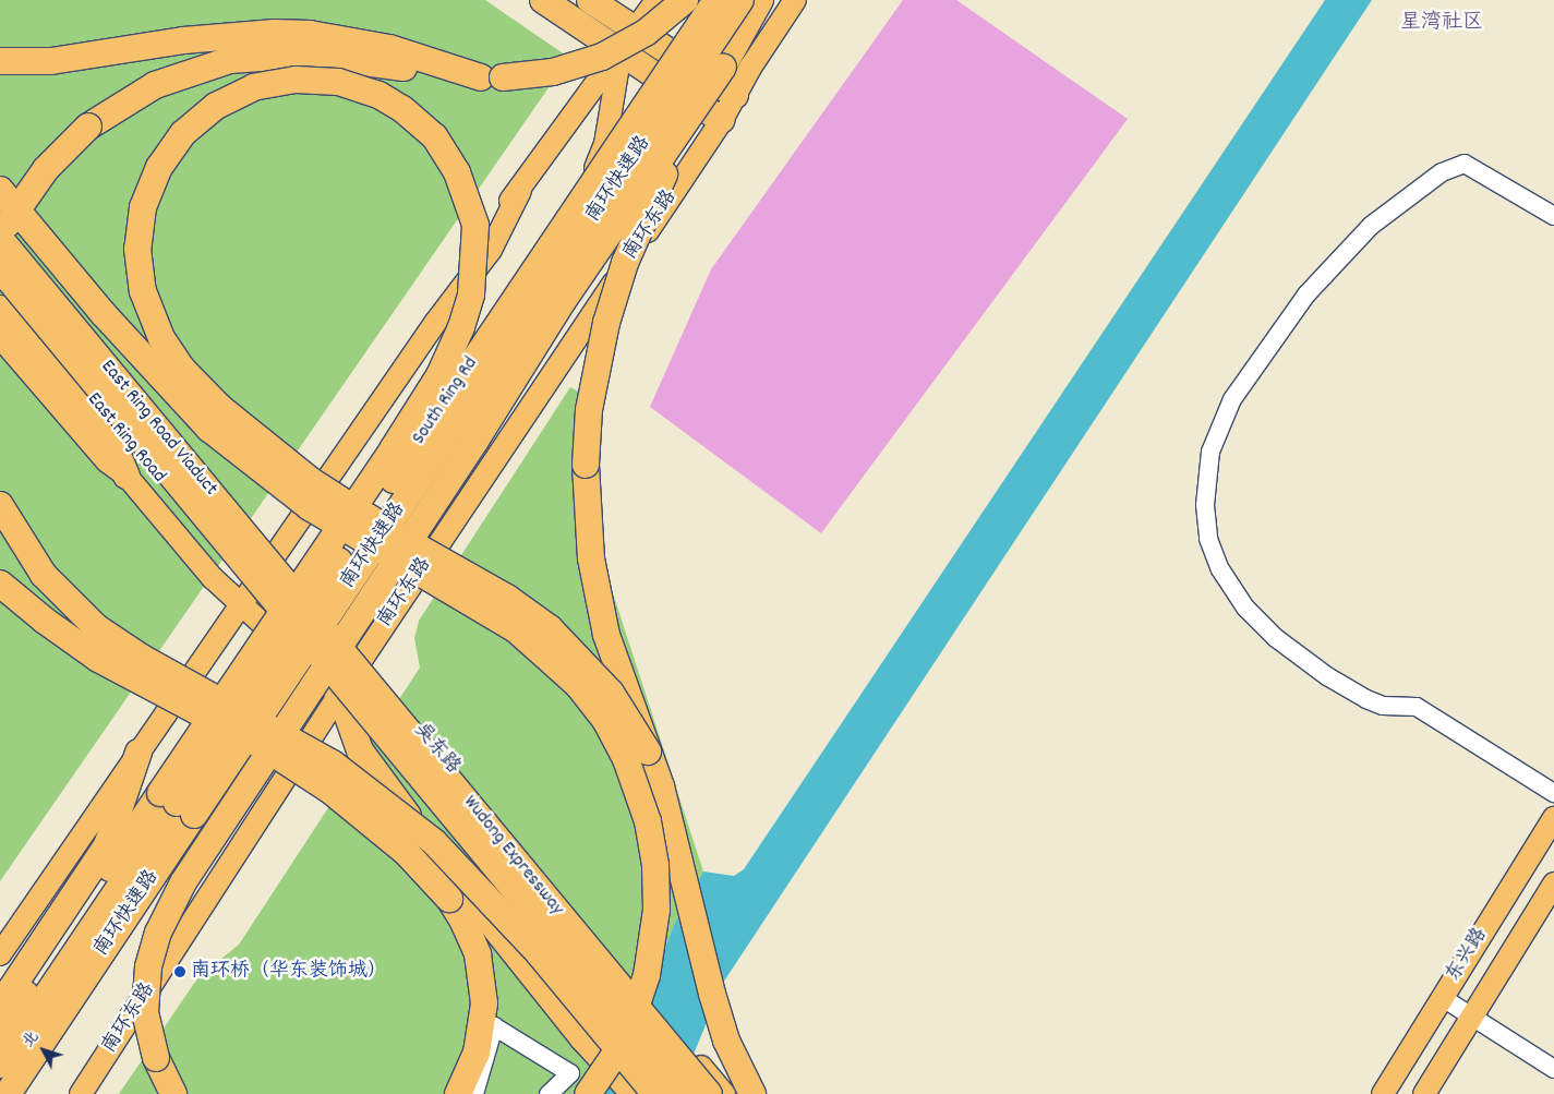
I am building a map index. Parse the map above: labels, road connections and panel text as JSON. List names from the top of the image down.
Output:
{
  "streets": {
    "highway": [
      "南环快速路",
      "South Ring Rd",
      "East Ring Road Viaduct",
      "Wudong Expressway"
    ],
    "main road": [
      "南环东路",
      "East Ring Road",
      "吴东路",
      "东兴路"
    ]
  },
  "crossings": [
    ["南环快速路", "South Ring Rd"],
    ["南环东路", "吴东路"],
    ["East Ring Road Viaduct", "吴东路"],
    ["East Ring Road Viaduct", "Wudong Expressway"],
    ["East Ring Road", "吴东路"],
    ["吴东路", "Wudong Expressway"]
  ],
  "districts": ["星湾社区"],
  "places": ["南环桥（华东装饰城）"],
  "north": "top left"
}
